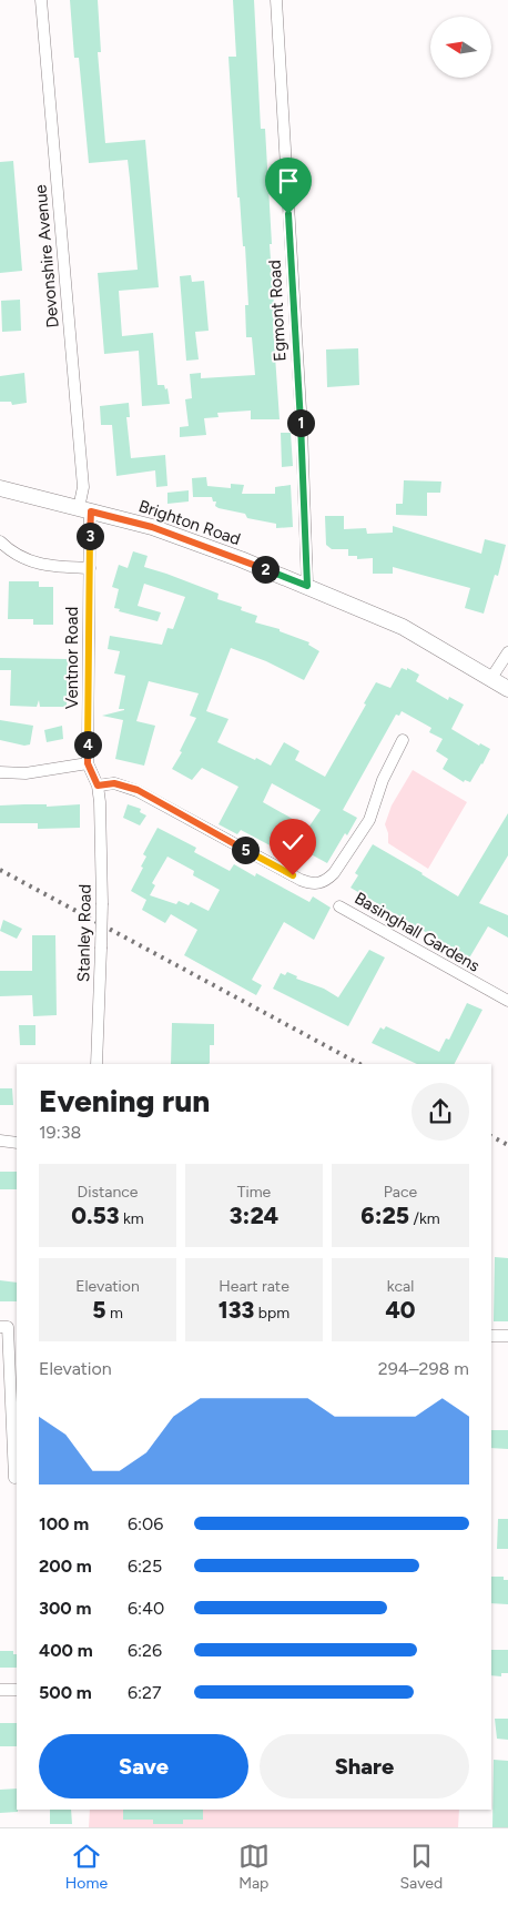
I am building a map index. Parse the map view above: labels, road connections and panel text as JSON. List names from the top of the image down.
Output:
{
  "streets": {
    "main road": ["Brighton Road"],
    "street": [
      "Devonshire Avenue",
      "Egmont Road",
      "Ventnor Road",
      "Basinghall Gardens",
      "Stanley Road"
    ]
  },
  "crossings": [
    ["Devonshire Avenue", "Brighton Road"],
    ["Devonshire Avenue", "Ventnor Road"],
    ["Egmont Road", "Brighton Road"],
    ["Brighton Road", "Ventnor Road"],
    ["Ventnor Road", "Stanley Road"]
  ],
  "north": "left",
  "page": {
    "pins": [
      "1",
      "3",
      "2",
      "4",
      "5"
    ],
    "heading": ["Evening run", "19:38"],
    "stats": [
      ["Distance", "0.53 km"],
      ["Time", "3:24"],
      ["Pace", "6:25 /km"],
      ["Elevation", "5 m"],
      ["Heart rate", "133 bpm"],
      ["kcal", "40"]
    ],
    "chart": ["Elevation", "294–298 m"],
    "list": [
      {
        "name": "100 m",
        "note": "6:06"
      },
      {
        "name": "200 m",
        "note": "6:25"
      },
      {
        "name": "300 m",
        "note": "6:40"
      },
      {
        "name": "400 m",
        "note": "6:26"
      },
      {
        "name": "500 m",
        "note": "6:27"
      }
    ],
    "buttons": ["Save", "Share"],
    "tabs": ["Home", "Map", "Saved"]
  }
}
